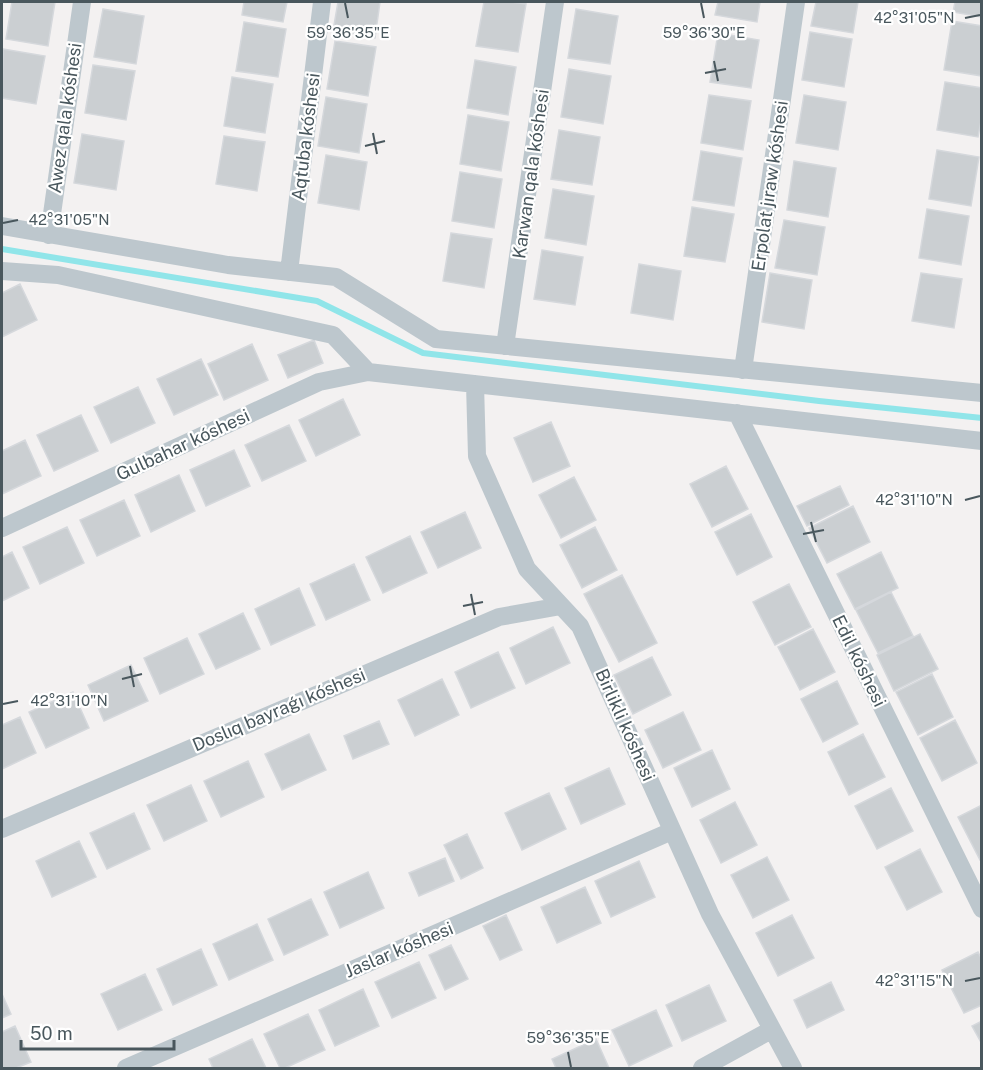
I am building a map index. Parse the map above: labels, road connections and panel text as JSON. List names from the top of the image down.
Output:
{
  "streets": {
    "street": [
      "Awez qala kóshesi",
      "Aqtuba kóshesi",
      "Karwan qala kóshesi",
      "Erpolat jıraw kóshesi",
      "Gulbahar kóshesi",
      "Edil kóshesi",
      "Doslıq bayraǵı kóshesi",
      "Birlikli kóshesi",
      "Jaslar kóshesi"
    ]
  },
  "crossings": [
    ["Gulbahar kóshesi", "Edil kóshesi"],
    ["Gulbahar kóshesi", "Birlikli kóshesi"],
    ["Doslıq bayraǵı kóshesi", "Birlikli kóshesi"],
    ["Birlikli kóshesi", "Jaslar kóshesi"]
  ],
  "scale_bar": "50 m",
  "coordinates": [
    "42°31'05\"N",
    "59°36'35\"E",
    "59°36'30\"E",
    "42°31'10\"N",
    "42°31'15\"N"
  ]
}
